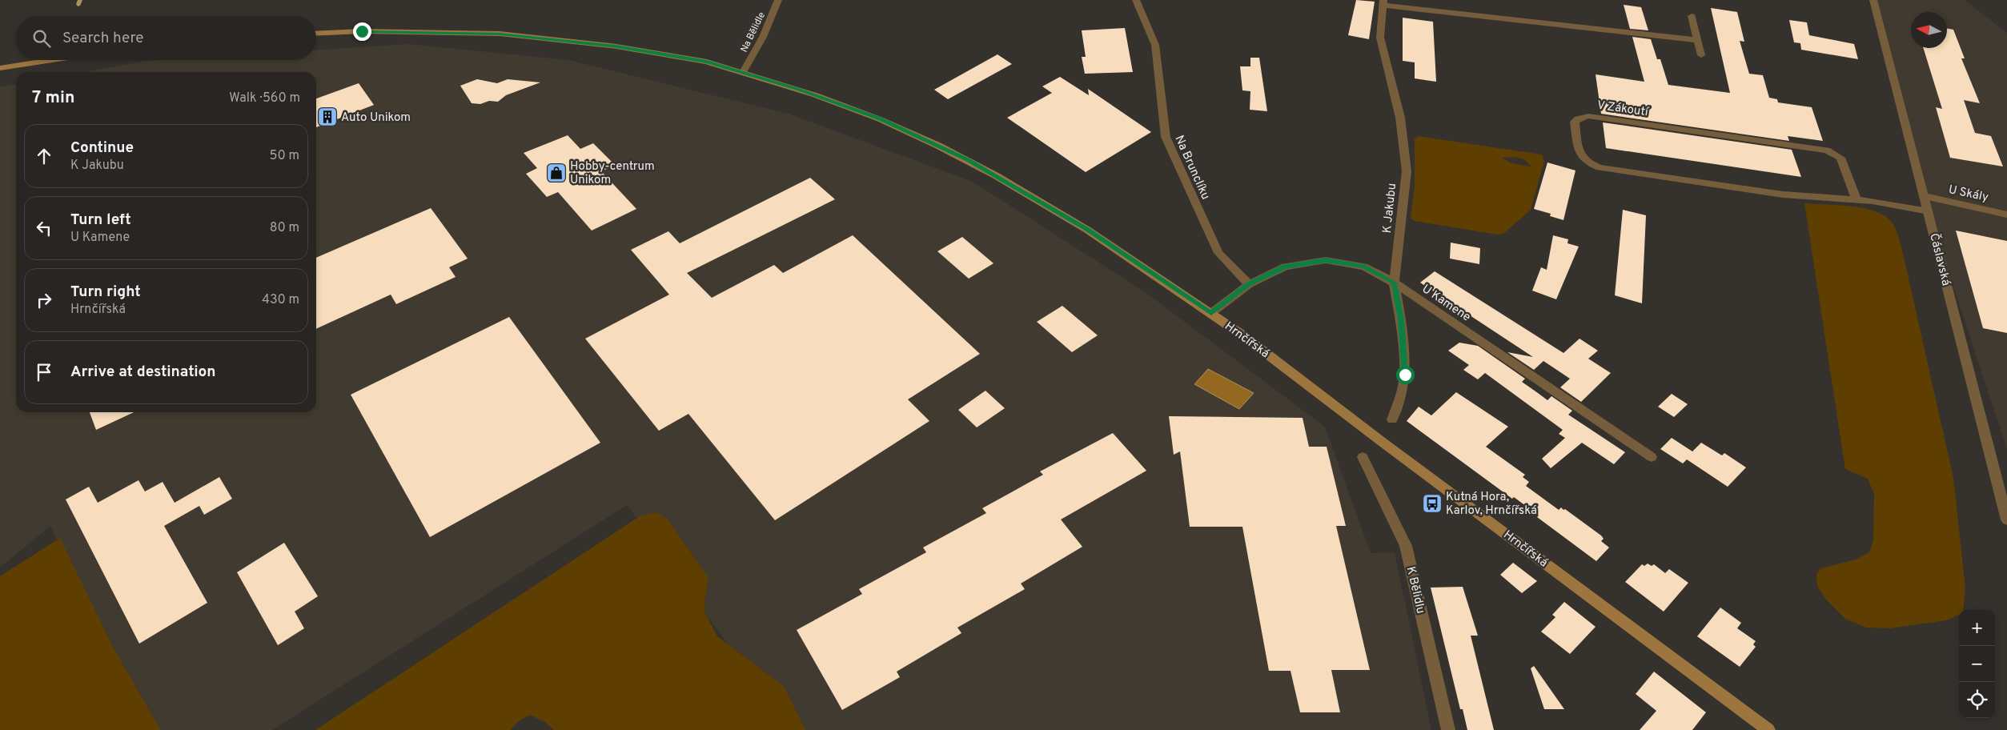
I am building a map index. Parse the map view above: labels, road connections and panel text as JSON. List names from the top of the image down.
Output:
{
  "streets": {
    "main road": ["Hrnčířská"],
    "street": [
      "Na Bělidle",
      "V Zákoutí",
      "Na Brunclíku",
      "U Skály",
      "K Jakubu",
      "Čáslavská",
      "U Kamene",
      "K Bělidlu"
    ]
  },
  "crossings": [
    ["Na Bělidle", "Hrnčířská"],
    ["V Zákoutí", "Čáslavská"],
    ["Na Brunclíku", "U Kamene"],
    ["U Skály", "Čáslavská"],
    ["K Jakubu", "U Kamene"],
    ["U Kamene", "Hrnčířská"]
  ],
  "places": {
    "building": ["Auto Unikom"],
    "shop": ["Hobby-centrum Unikom"],
    "bus stop": ["Kutná Hora, Karlov, Hrnčířská"]
  },
  "north": "left",
  "page": {
    "search": "Search here",
    "heading": ["7 min", "Walk · 560 m"],
    "list": [
      ["Continue", "K Jakubu", "50 m"],
      ["Turn left", "U Kamene", "80 m"],
      ["Turn right", "Hrnčířská", "430 m"],
      "Arrive at destination"
    ],
    "map_buttons": ["+", "−"]
  }
}
